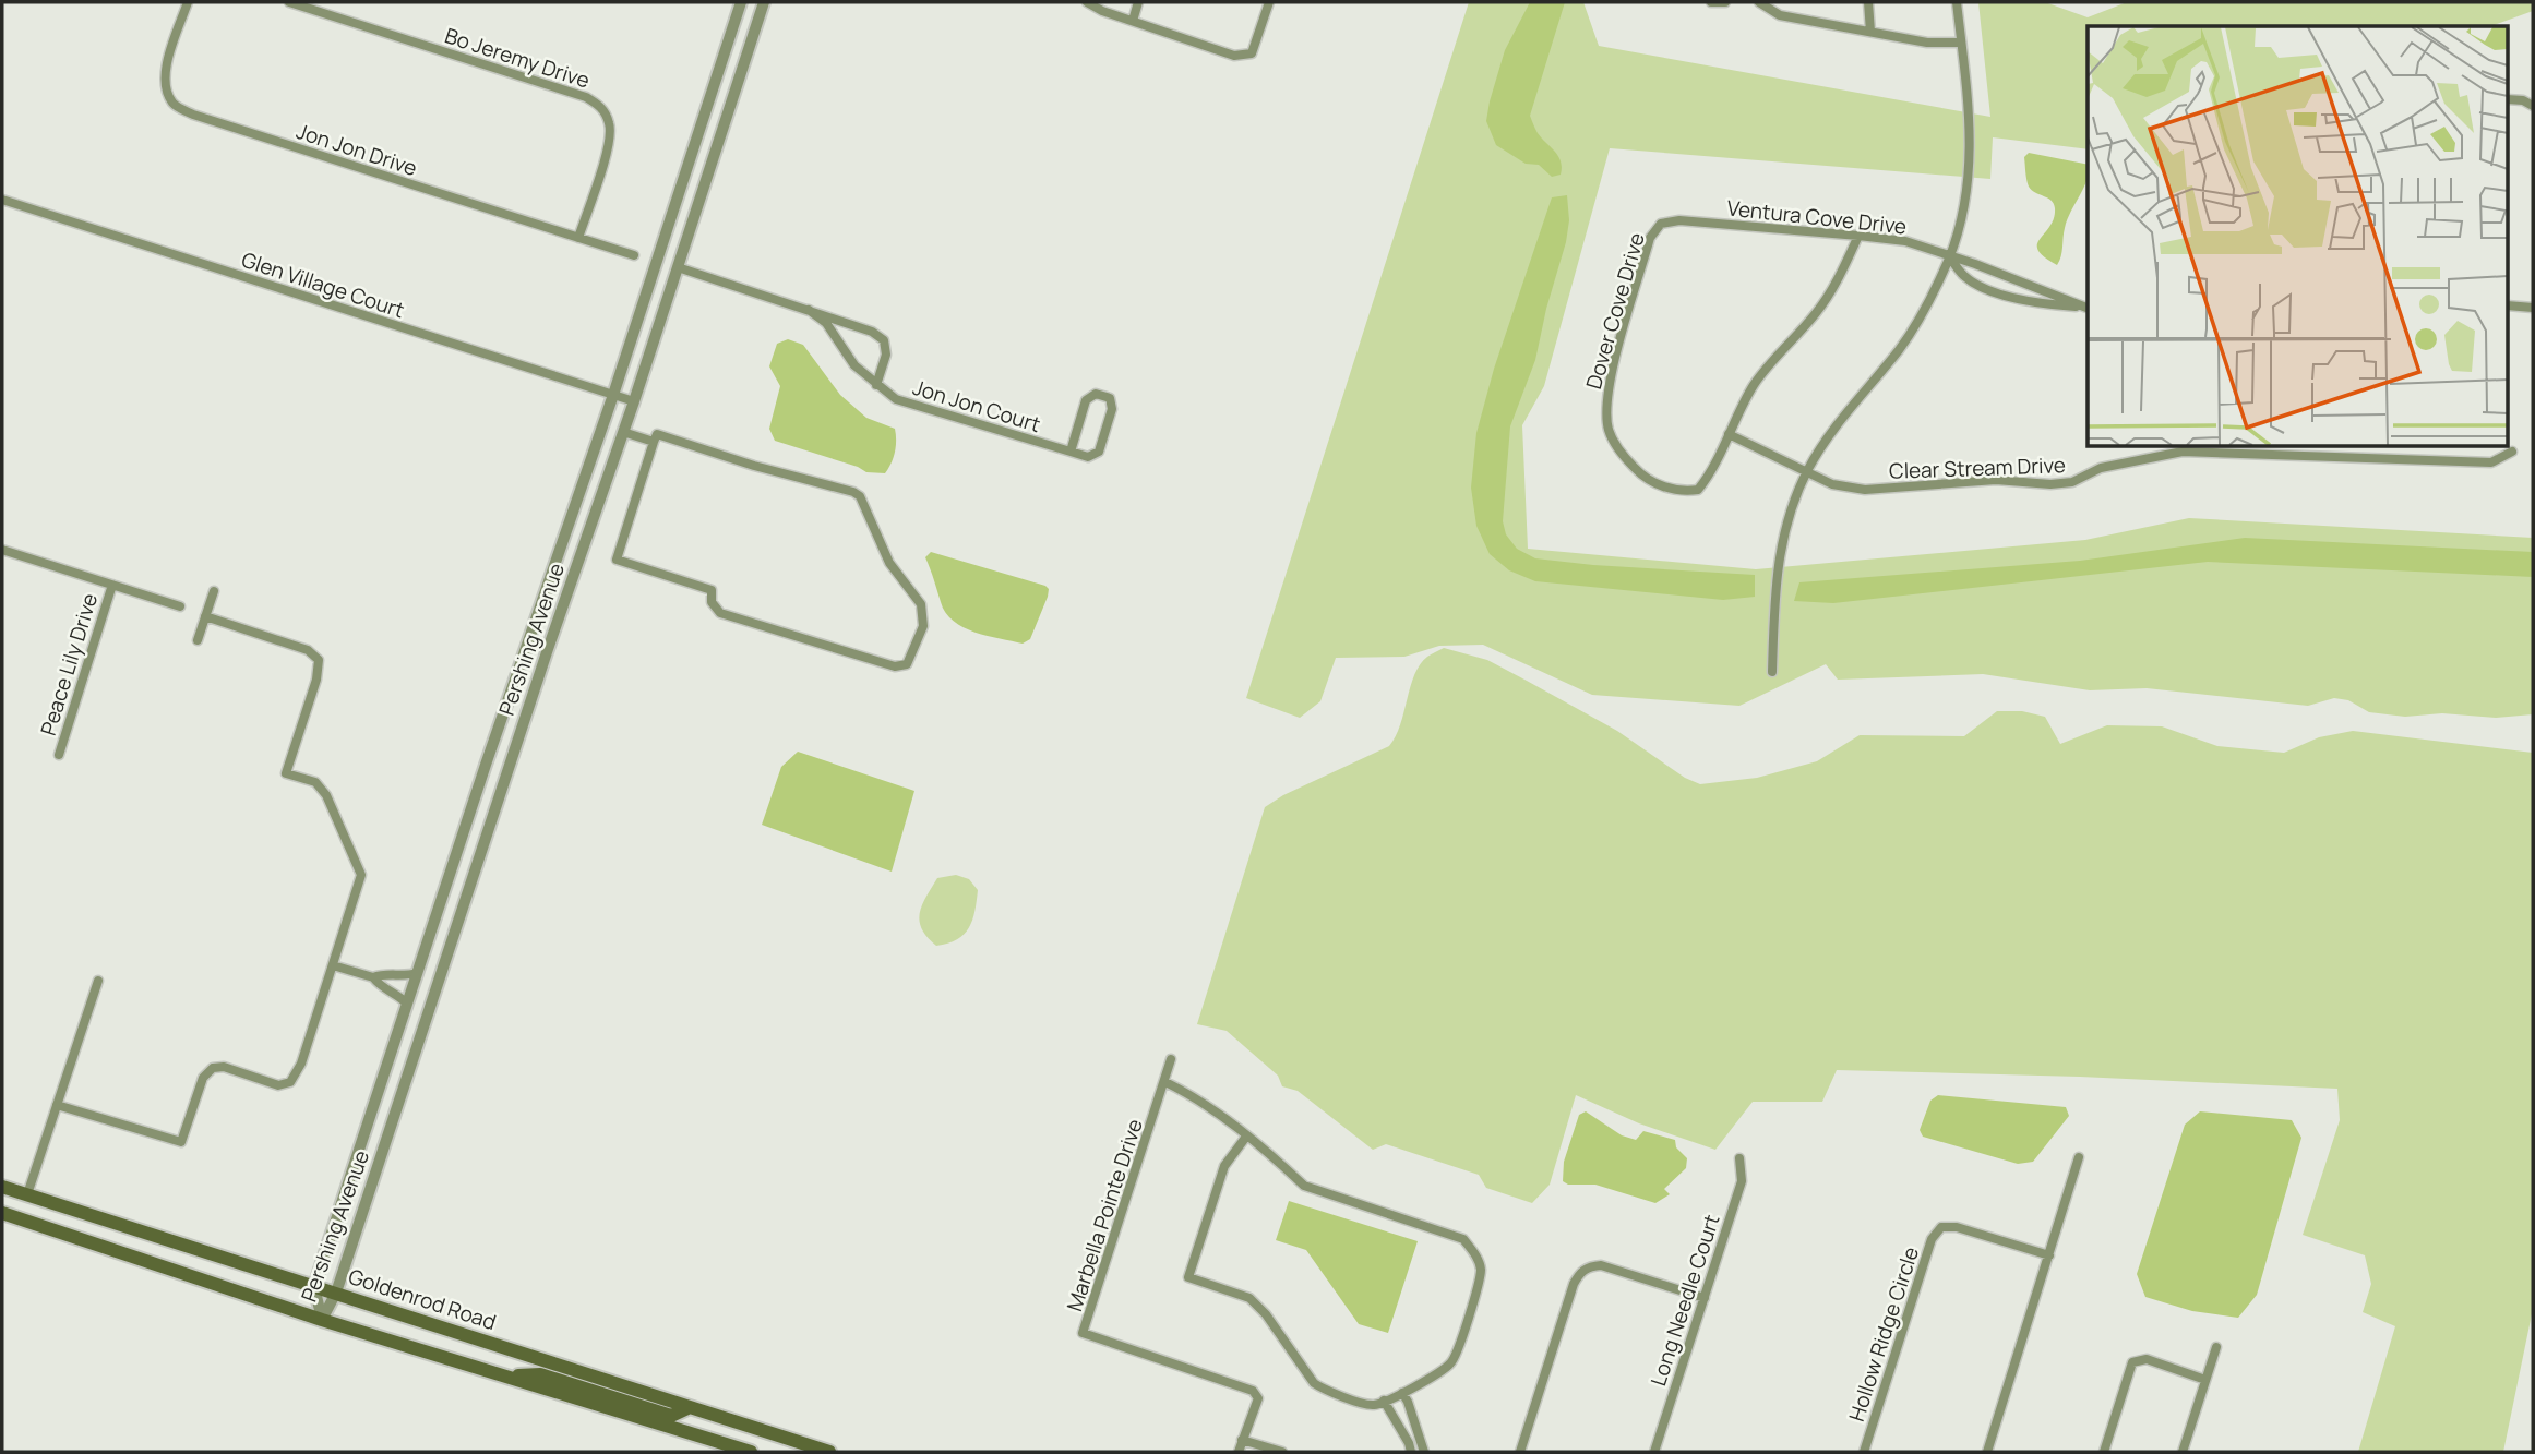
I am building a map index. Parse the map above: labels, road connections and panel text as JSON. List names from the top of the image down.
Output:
{
  "streets": {
    "main road": ["Goldenrod Road"],
    "street": [
      "Bo Jeremy Drive",
      "Jon Jon Drive",
      "Ventura Cove Drive",
      "Glen Village Court",
      "Dover Cove Drive",
      "Jon Jon Court",
      "Clear Stream Drive",
      "Pershing Avenue",
      "Peace Lily Drive",
      "Marbella Pointe Drive",
      "Long Needle Court",
      "Hollow Ridge Circle"
    ]
  },
  "crossings": [
    ["Bo Jeremy Drive", "Jon Jon Drive"],
    ["Ventura Cove Drive", "Dover Cove Drive"],
    ["Glen Village Court", "Pershing Avenue"],
    ["Dover Cove Drive", "Clear Stream Drive"],
    ["Jon Jon Court", "Pershing Avenue"],
    ["Pershing Avenue", "Goldenrod Road"]
  ]
}
